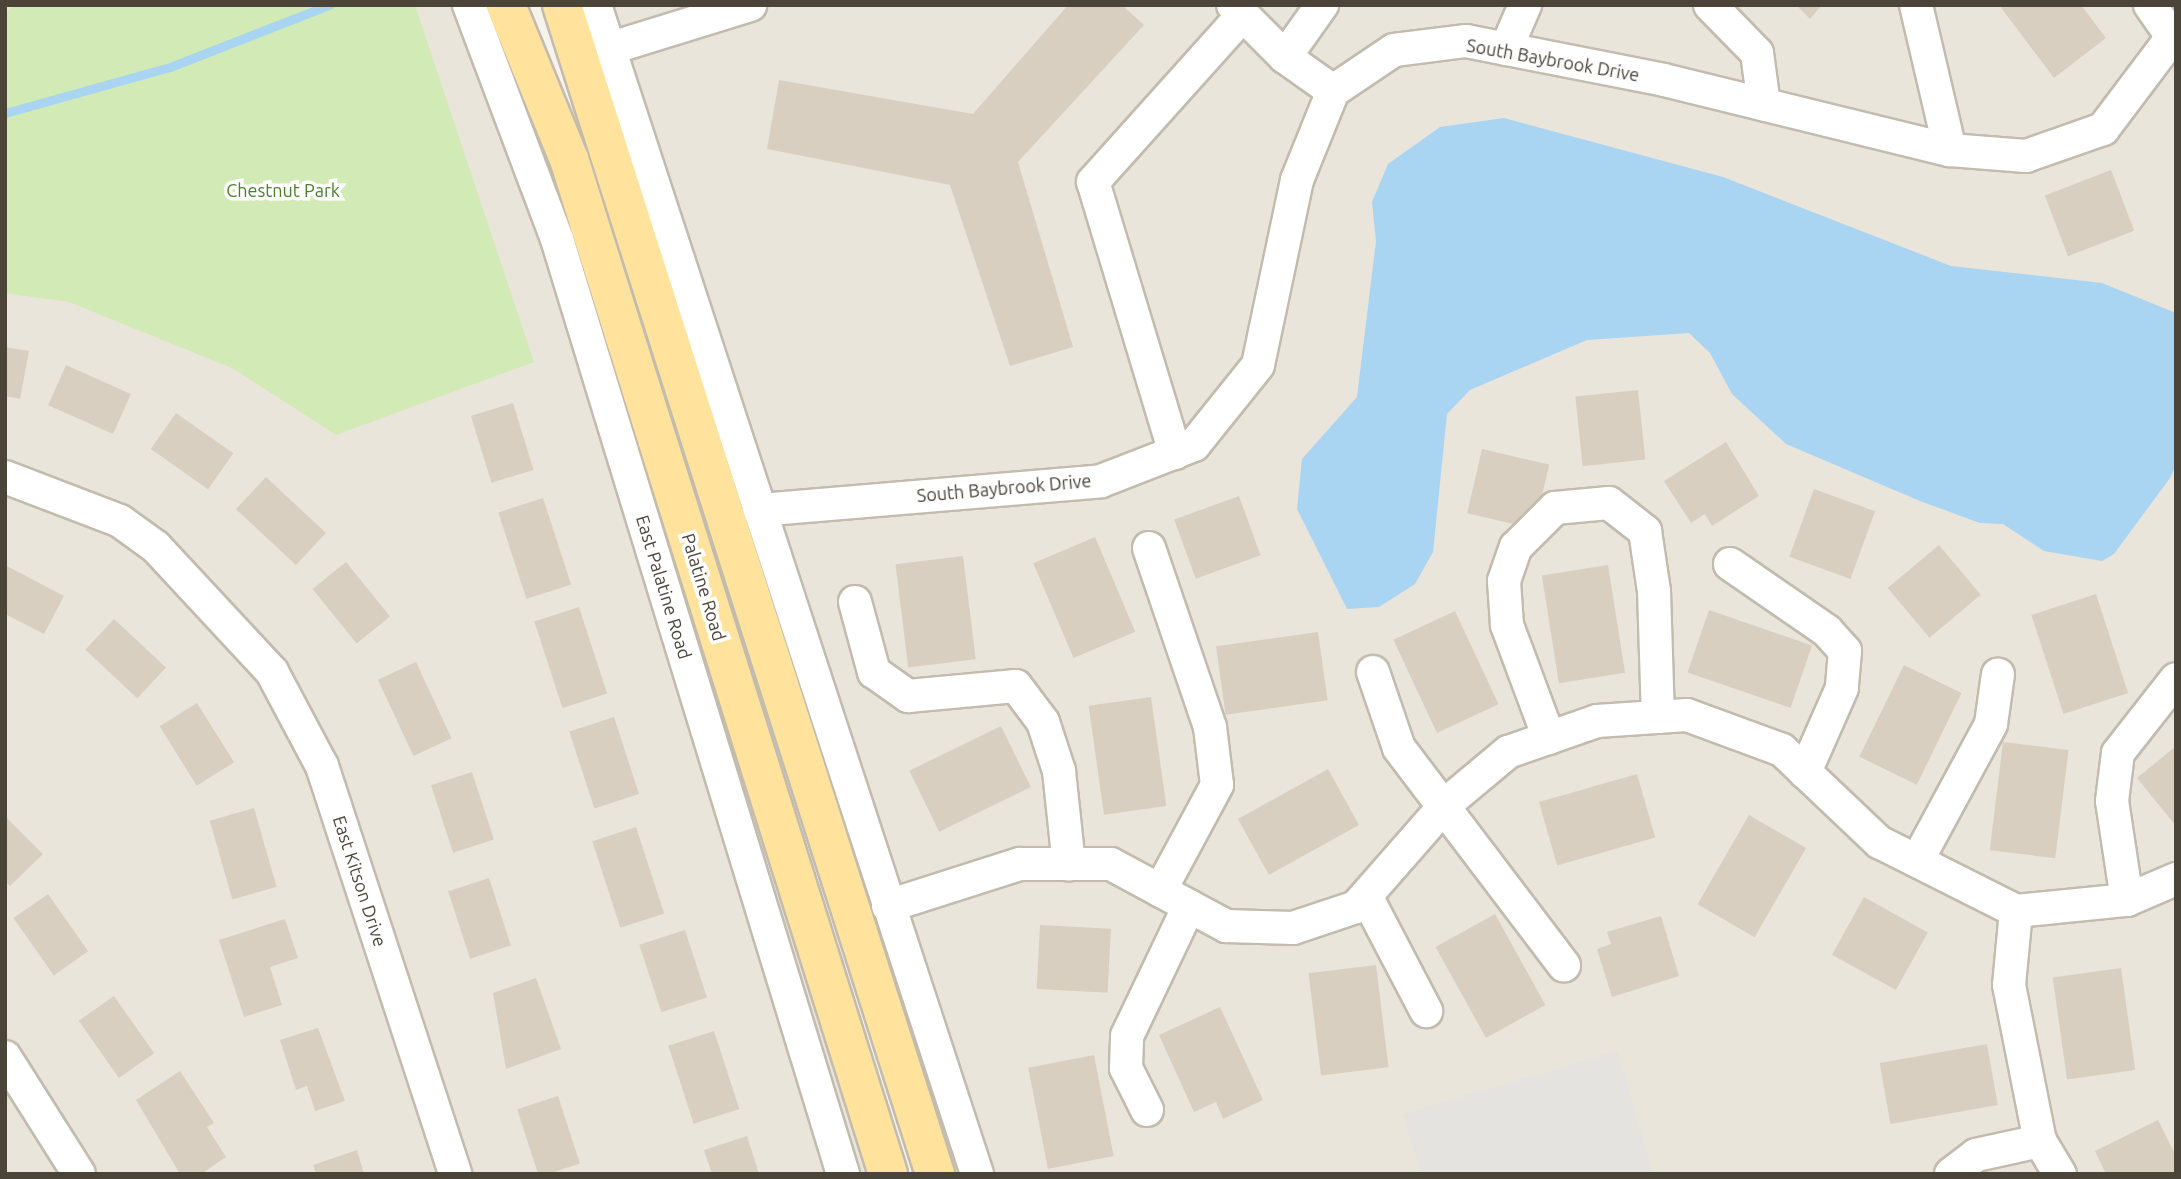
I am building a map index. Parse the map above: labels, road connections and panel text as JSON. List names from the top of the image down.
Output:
{
  "streets": {
    "main road": ["Palatine Road"],
    "street": ["South Baybrook Drive", "East Palatine Road", "East Kitson Drive"]
  },
  "parks": ["Chestnut Park"]
}
